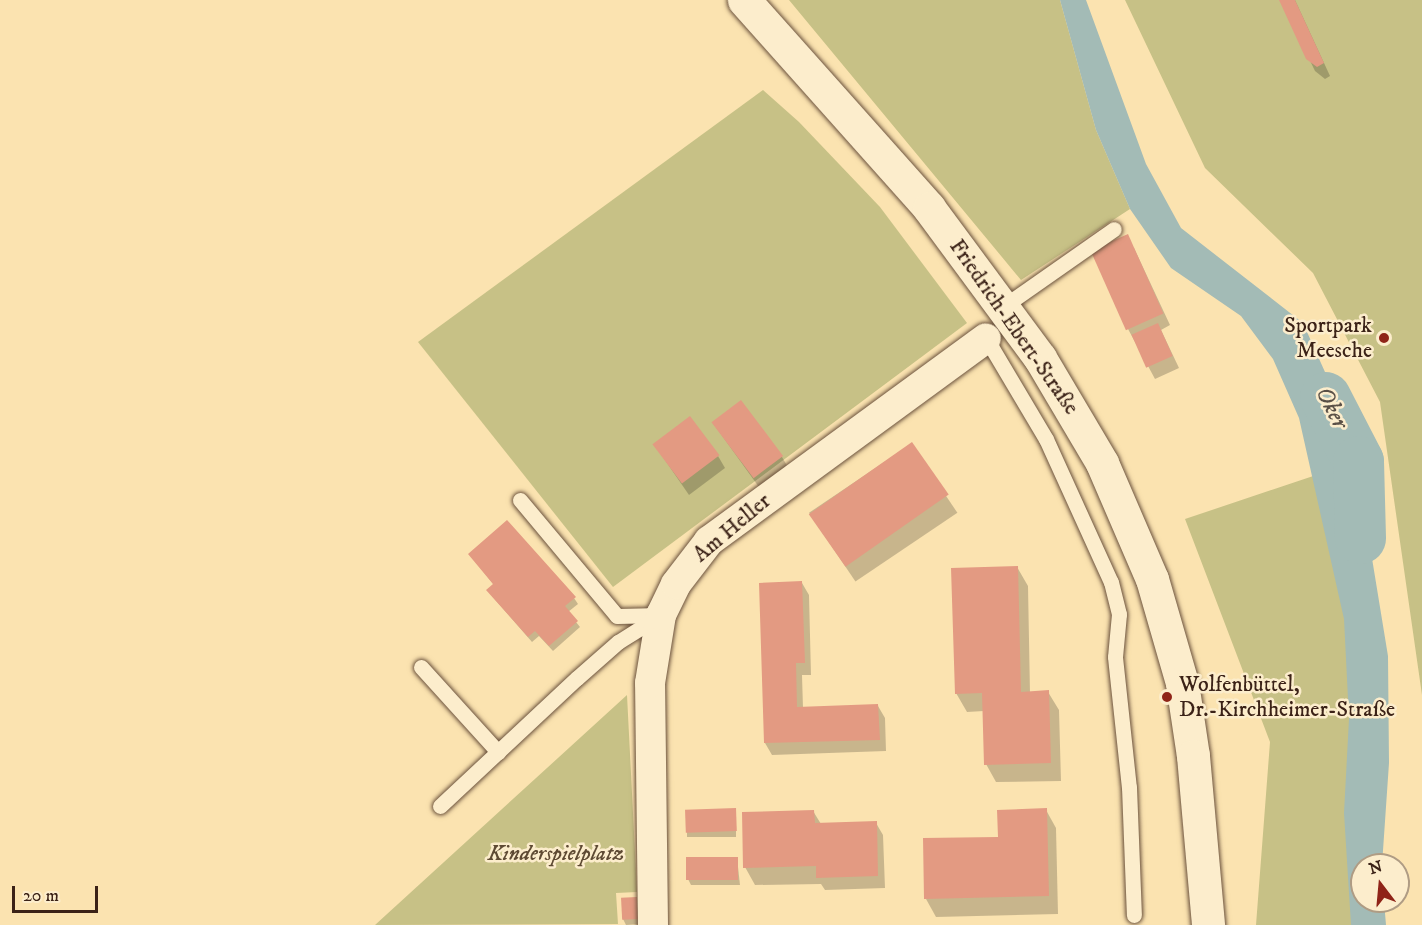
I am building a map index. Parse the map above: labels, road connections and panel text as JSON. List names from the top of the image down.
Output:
{
  "streets": {
    "main road": ["Friedrich-Ebert-Straße"],
    "street": ["Am Heller"]
  },
  "water": ["Oker"],
  "parks": ["Kinderspielplatz"],
  "places": ["Sportpark Meesche", "Wolfenbüttel, Dr.-Kirchheimer-Straße"],
  "scale_bar": "20 m",
  "north": "top"
}
